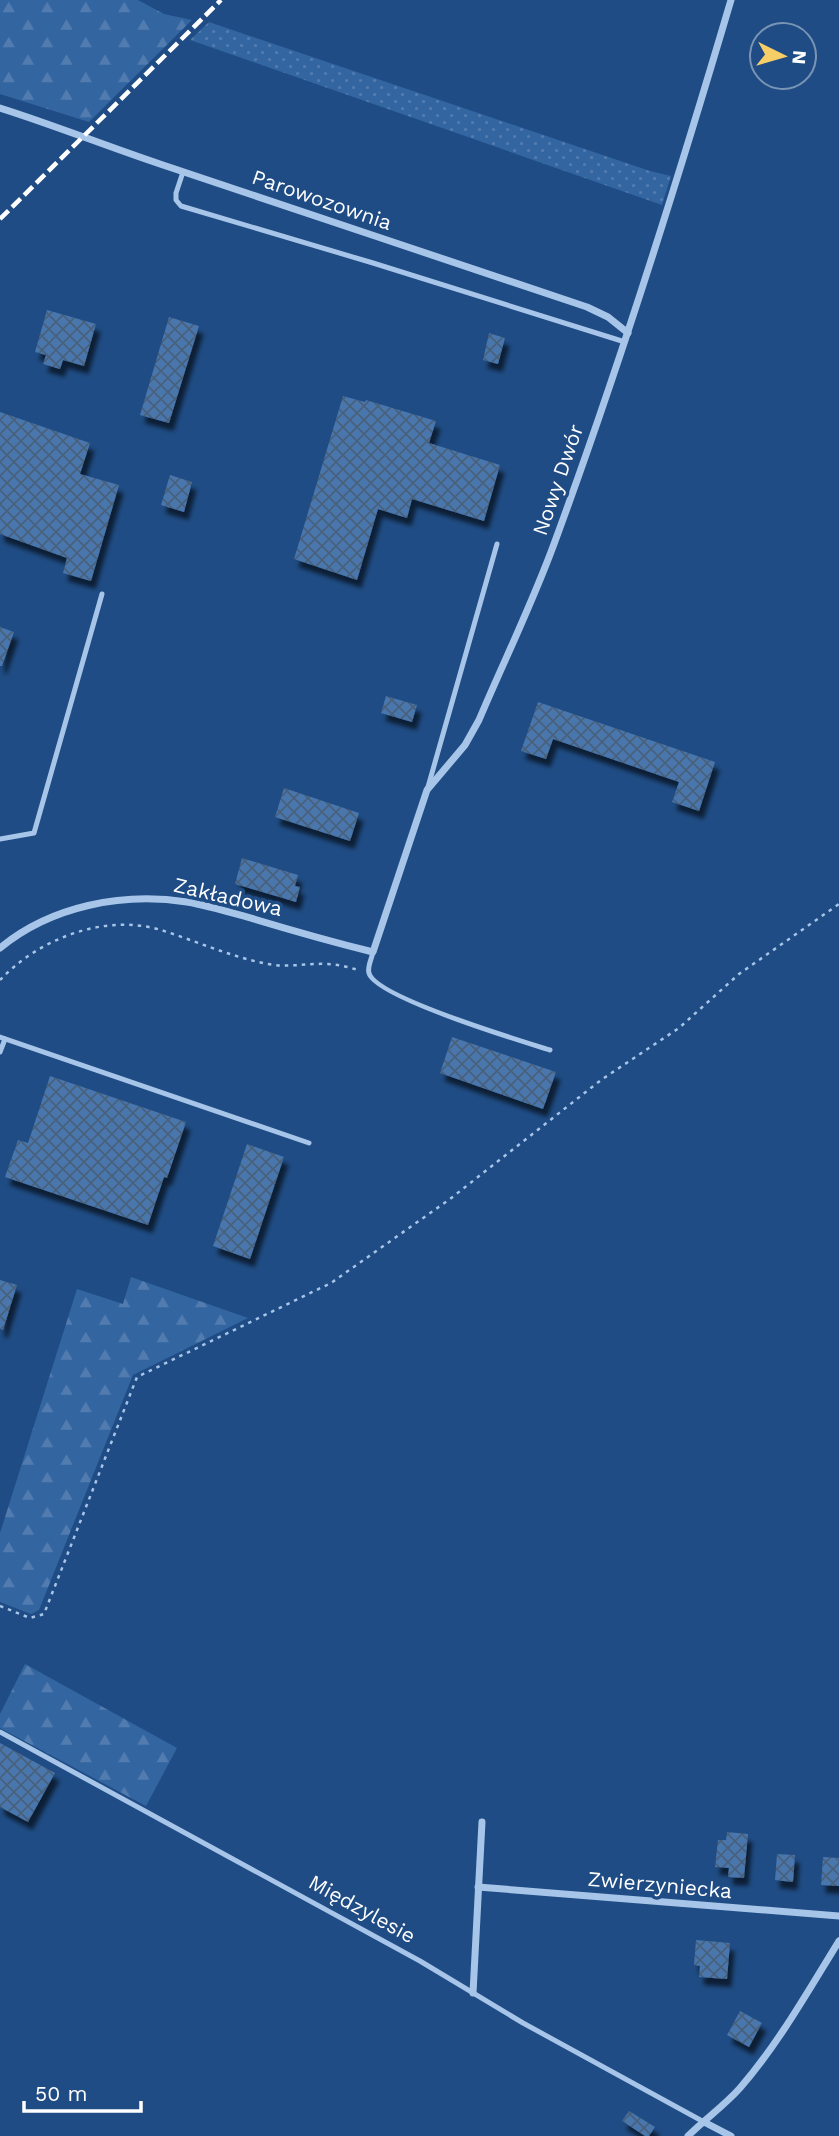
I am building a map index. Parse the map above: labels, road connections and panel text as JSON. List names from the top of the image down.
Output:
{
  "streets": {
    "street": [
      "Parowozownia",
      "Nowy Dwór",
      "Zakładowa",
      "Zwierzyniecka",
      "Międzylesie"
    ]
  },
  "crossings": [
    ["Parowozownia", "Nowy Dwór"],
    ["Nowy Dwór", "Zakładowa"]
  ],
  "scale_bar": "50 m",
  "north": "right"
}
